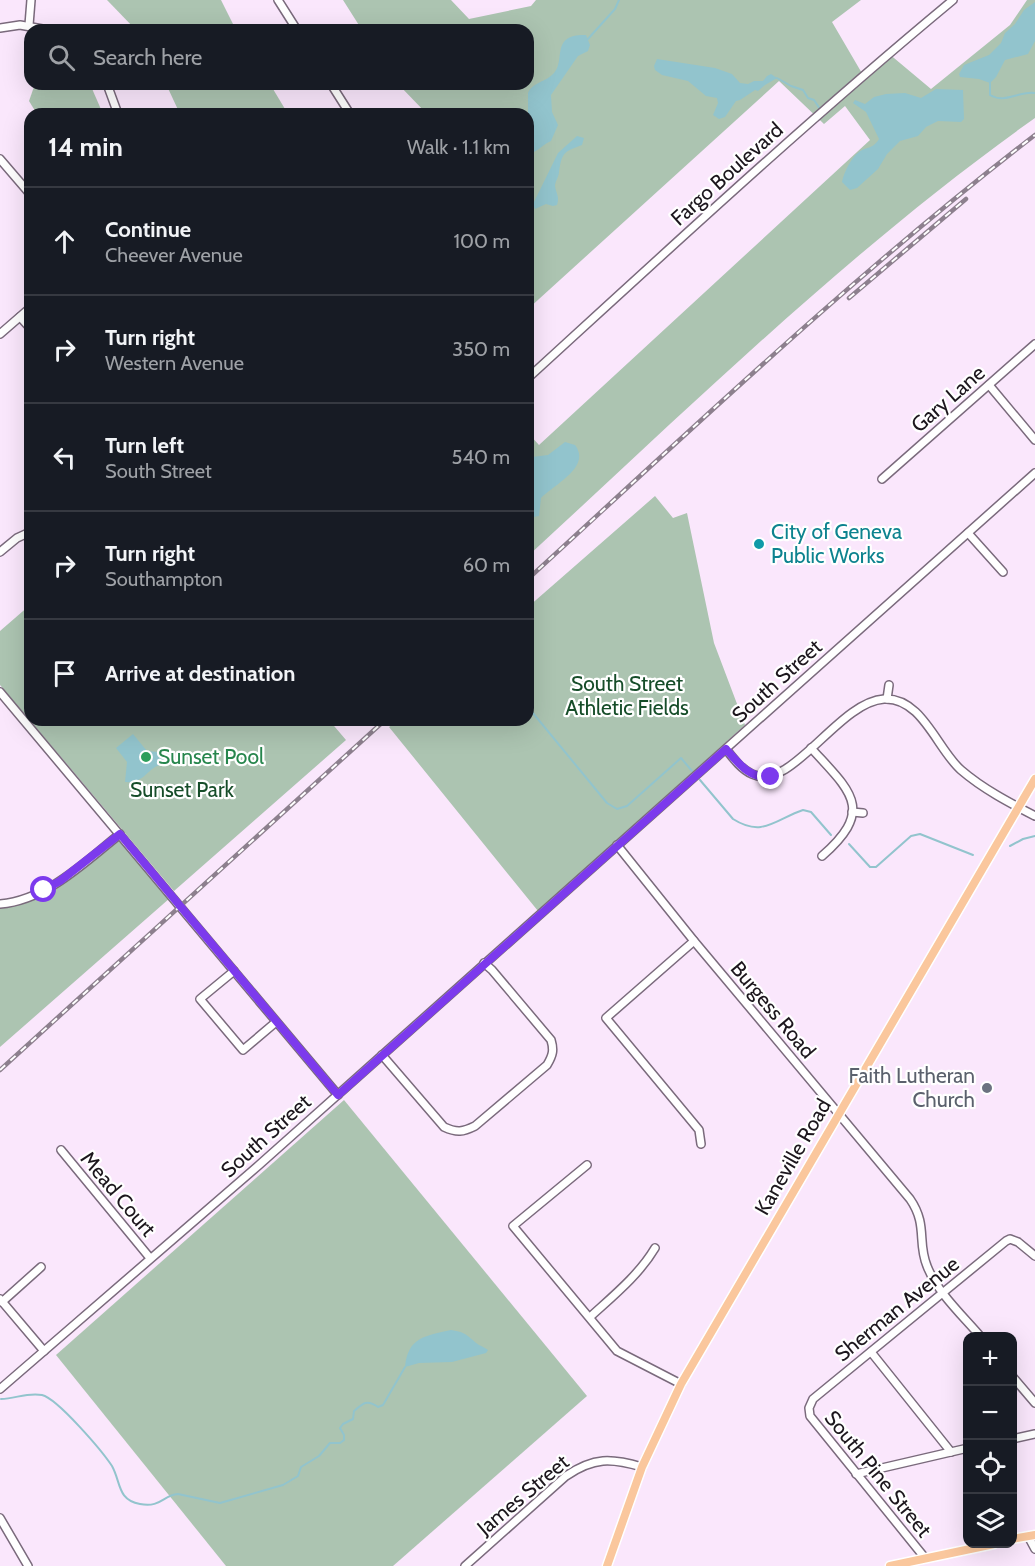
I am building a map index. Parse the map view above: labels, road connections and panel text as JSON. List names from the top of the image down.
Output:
{
  "streets": {
    "main road": ["Kaneville Road"],
    "street": [
      "Fargo Boulevard",
      "Gary Lane",
      "South Street",
      "Burgess Road",
      "Mead Court",
      "Sherman Avenue",
      "South Pine Street",
      "James Street"
    ]
  },
  "crossings": [
    ["South Street", "Burgess Road"],
    ["South Street", "Mead Court"],
    ["Burgess Road", "Kaneville Road"],
    ["Burgess Road", "Sherman Avenue"],
    ["Kaneville Road", "James Street"],
    ["Sherman Avenue", "South Pine Street"]
  ],
  "parks": ["South Street Athletic Fields", "Sunset Park"],
  "places": ["City of Geneva Public Works", "Sunset Pool", "Faith Lutheran Church"],
  "page": {
    "search": "Search here",
    "heading": ["14 min", "Walk · 1.1 km"],
    "list": [
      ["Continue", "Cheever Avenue", "100 m"],
      ["Turn right", "Western Avenue", "350 m"],
      ["Turn left", "South Street", "540 m"],
      ["Turn right", "Southampton", "60 m"],
      "Arrive at destination"
    ],
    "map_buttons": ["+", "−"]
  }
}
